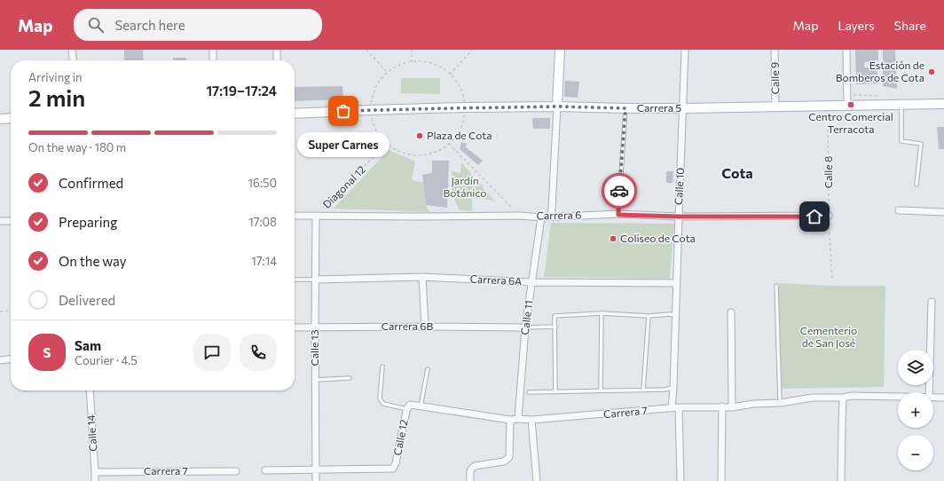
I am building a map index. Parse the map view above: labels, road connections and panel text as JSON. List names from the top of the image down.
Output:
{
  "streets": {
    "main road": ["Carrera 5"],
    "street": [
      "Calle 9",
      "Calle 10",
      "Carrera 6",
      "Carrera 6A",
      "Calle 11",
      "Carrera 6B",
      "Calle 13",
      "Carrera 7",
      "Calle 14",
      "Calle 12"
    ],
    "path": ["Calle 8", "Diagonal 12"]
  },
  "crossings": [
    ["Calle 9", "Carrera 5"],
    ["Carrera 5", "Calle 8"],
    ["Carrera 5", "Calle 10"],
    ["Calle 8", "Carrera 6"],
    ["Calle 10", "Carrera 6"],
    ["Calle 10", "Carrera 6A"],
    ["Calle 10", "Carrera 7"],
    ["Diagonal 12", "Carrera 6"],
    ["Diagonal 12", "Calle 13"],
    ["Carrera 6", "Calle 11"],
    ["Carrera 6", "Calle 13"],
    ["Carrera 6A", "Calle 11"],
    ["Carrera 6A", "Calle 13"],
    ["Calle 11", "Carrera 6B"],
    ["Calle 11", "Carrera 7"],
    ["Carrera 6B", "Calle 13"],
    ["Calle 13", "Calle 12"],
    ["Carrera 7", "Calle 14"],
    ["Carrera 7", "Calle 12"]
  ],
  "districts": ["Cota"],
  "parks": ["Jardín Botánico", "Cementerio de San José"],
  "places": [
    "Estación de Bomberos de Cota",
    "Centro Comercial Terracota",
    "Super Carnes",
    "Plaza de Cota",
    "Coliseo de Cota"
  ],
  "page": {
    "header": "Map",
    "search": "Search here",
    "nav": ["Map", "Layers", "Share"],
    "heading": ["2 min", "Arriving in", "17:19–17:24"],
    "panel": ["Sam", "Courier · 4.5"],
    "bar": "On the way · 180 m",
    "bubble": "Super Carnes",
    "list": [
      ["Confirmed", "16:50"],
      ["Preparing", "17:08"],
      ["On the way", "17:14"],
      "Delivered"
    ],
    "round": "S",
    "map_buttons": ["+", "−"]
  }
}
